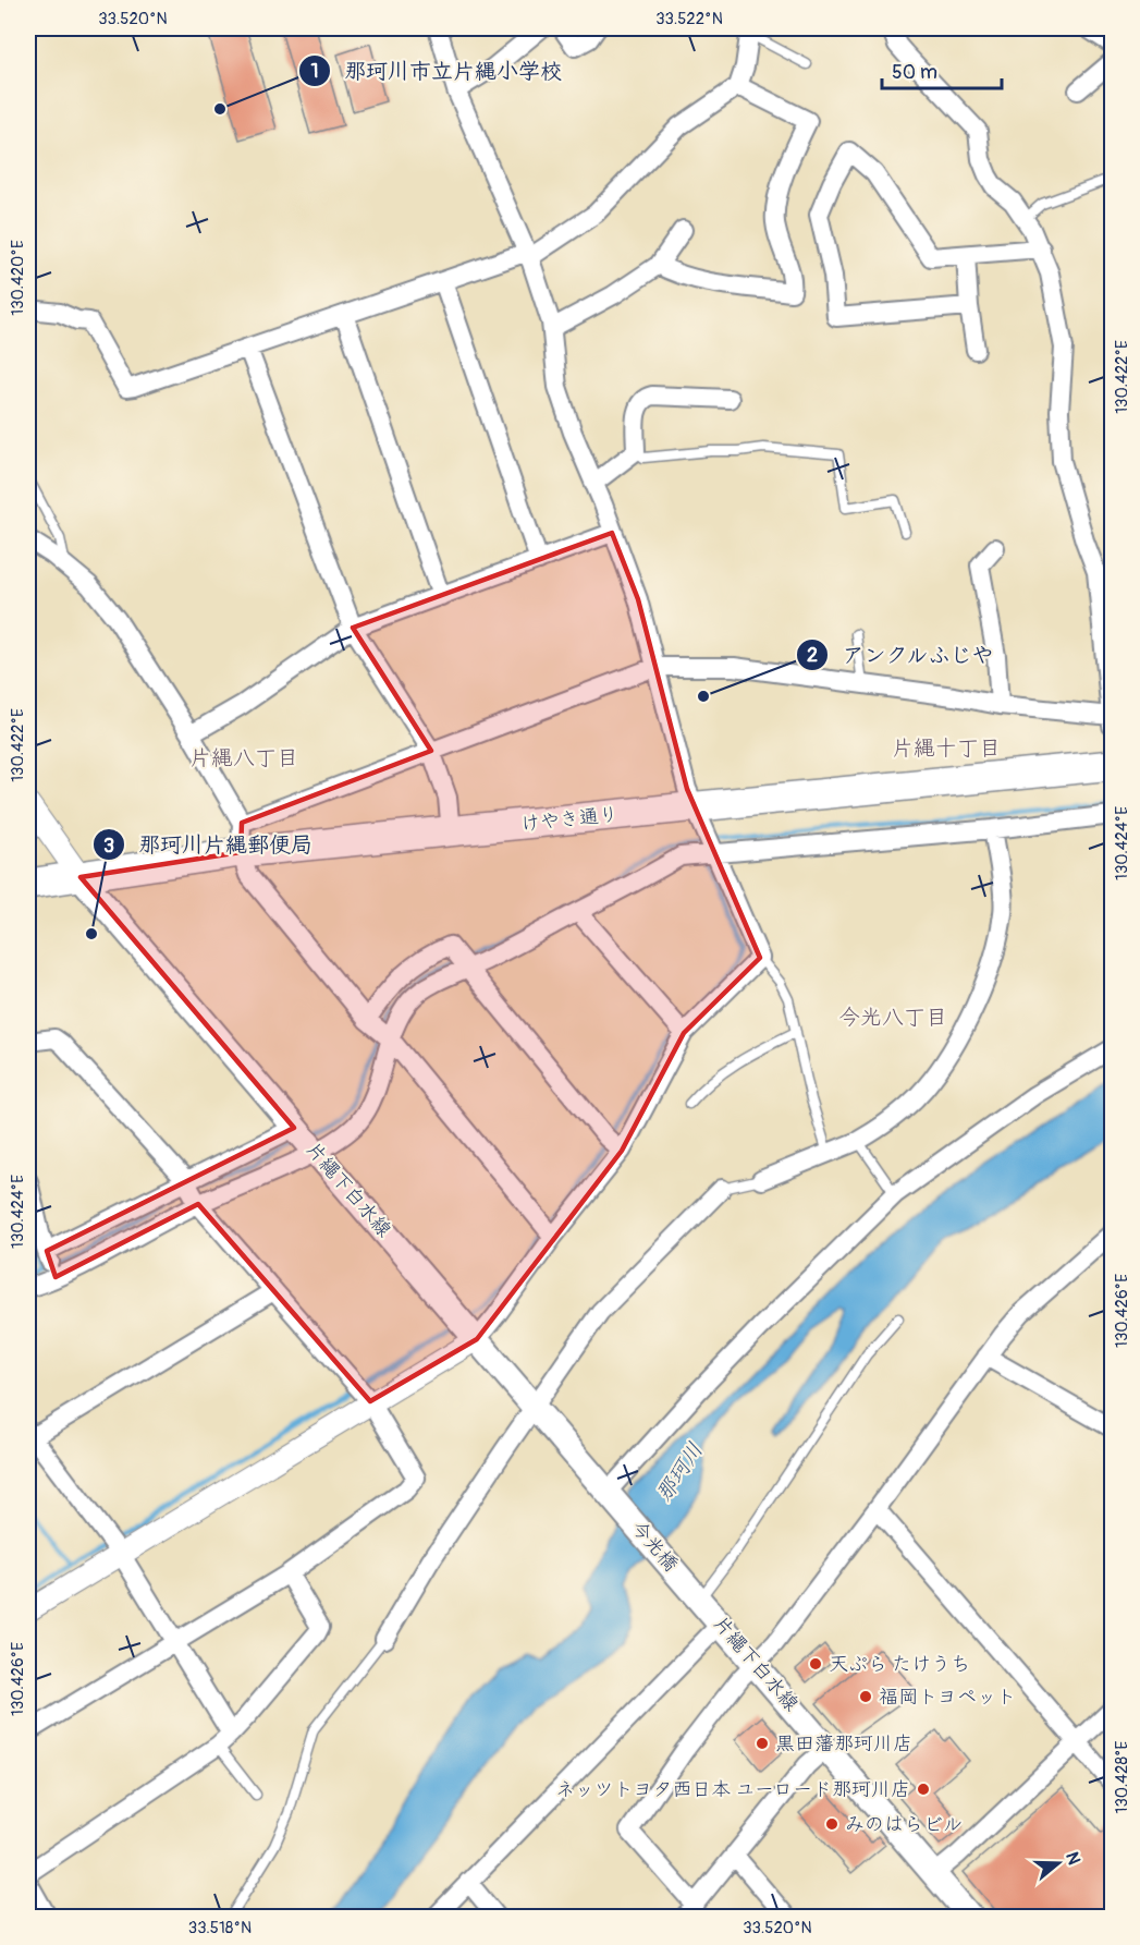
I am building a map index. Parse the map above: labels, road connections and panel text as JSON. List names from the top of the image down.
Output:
{
  "streets": {
    "highway": ["けやき通り"],
    "main road": ["片繩下白水線", "今光橋"]
  },
  "crossings": [
    ["けやき通り", "片繩下白水線"],
    ["片繩下白水線", "今光橋"]
  ],
  "districts": ["片縄十丁目", "片縄八丁目", "今光八丁目"],
  "water": ["那珂川"],
  "places": [
    "那珂川市立片縄小学校",
    "アンクルふじや",
    "那珂川片縄郵便局",
    "天ぷら たけうち",
    "福岡トヨペット",
    "黒田藩那珂川店",
    "ネッツトヨタ西日本 ユーロード那珂川店",
    "みのはらビル"
  ],
  "scale_bar": "50 m",
  "north": "right",
  "coordinates": [
    "33.520°N",
    "33.522°N",
    "130.420°E",
    "130.422°E",
    "130.424°E",
    "130.426°E",
    "130.428°E",
    "33.518°N"
  ]
}
